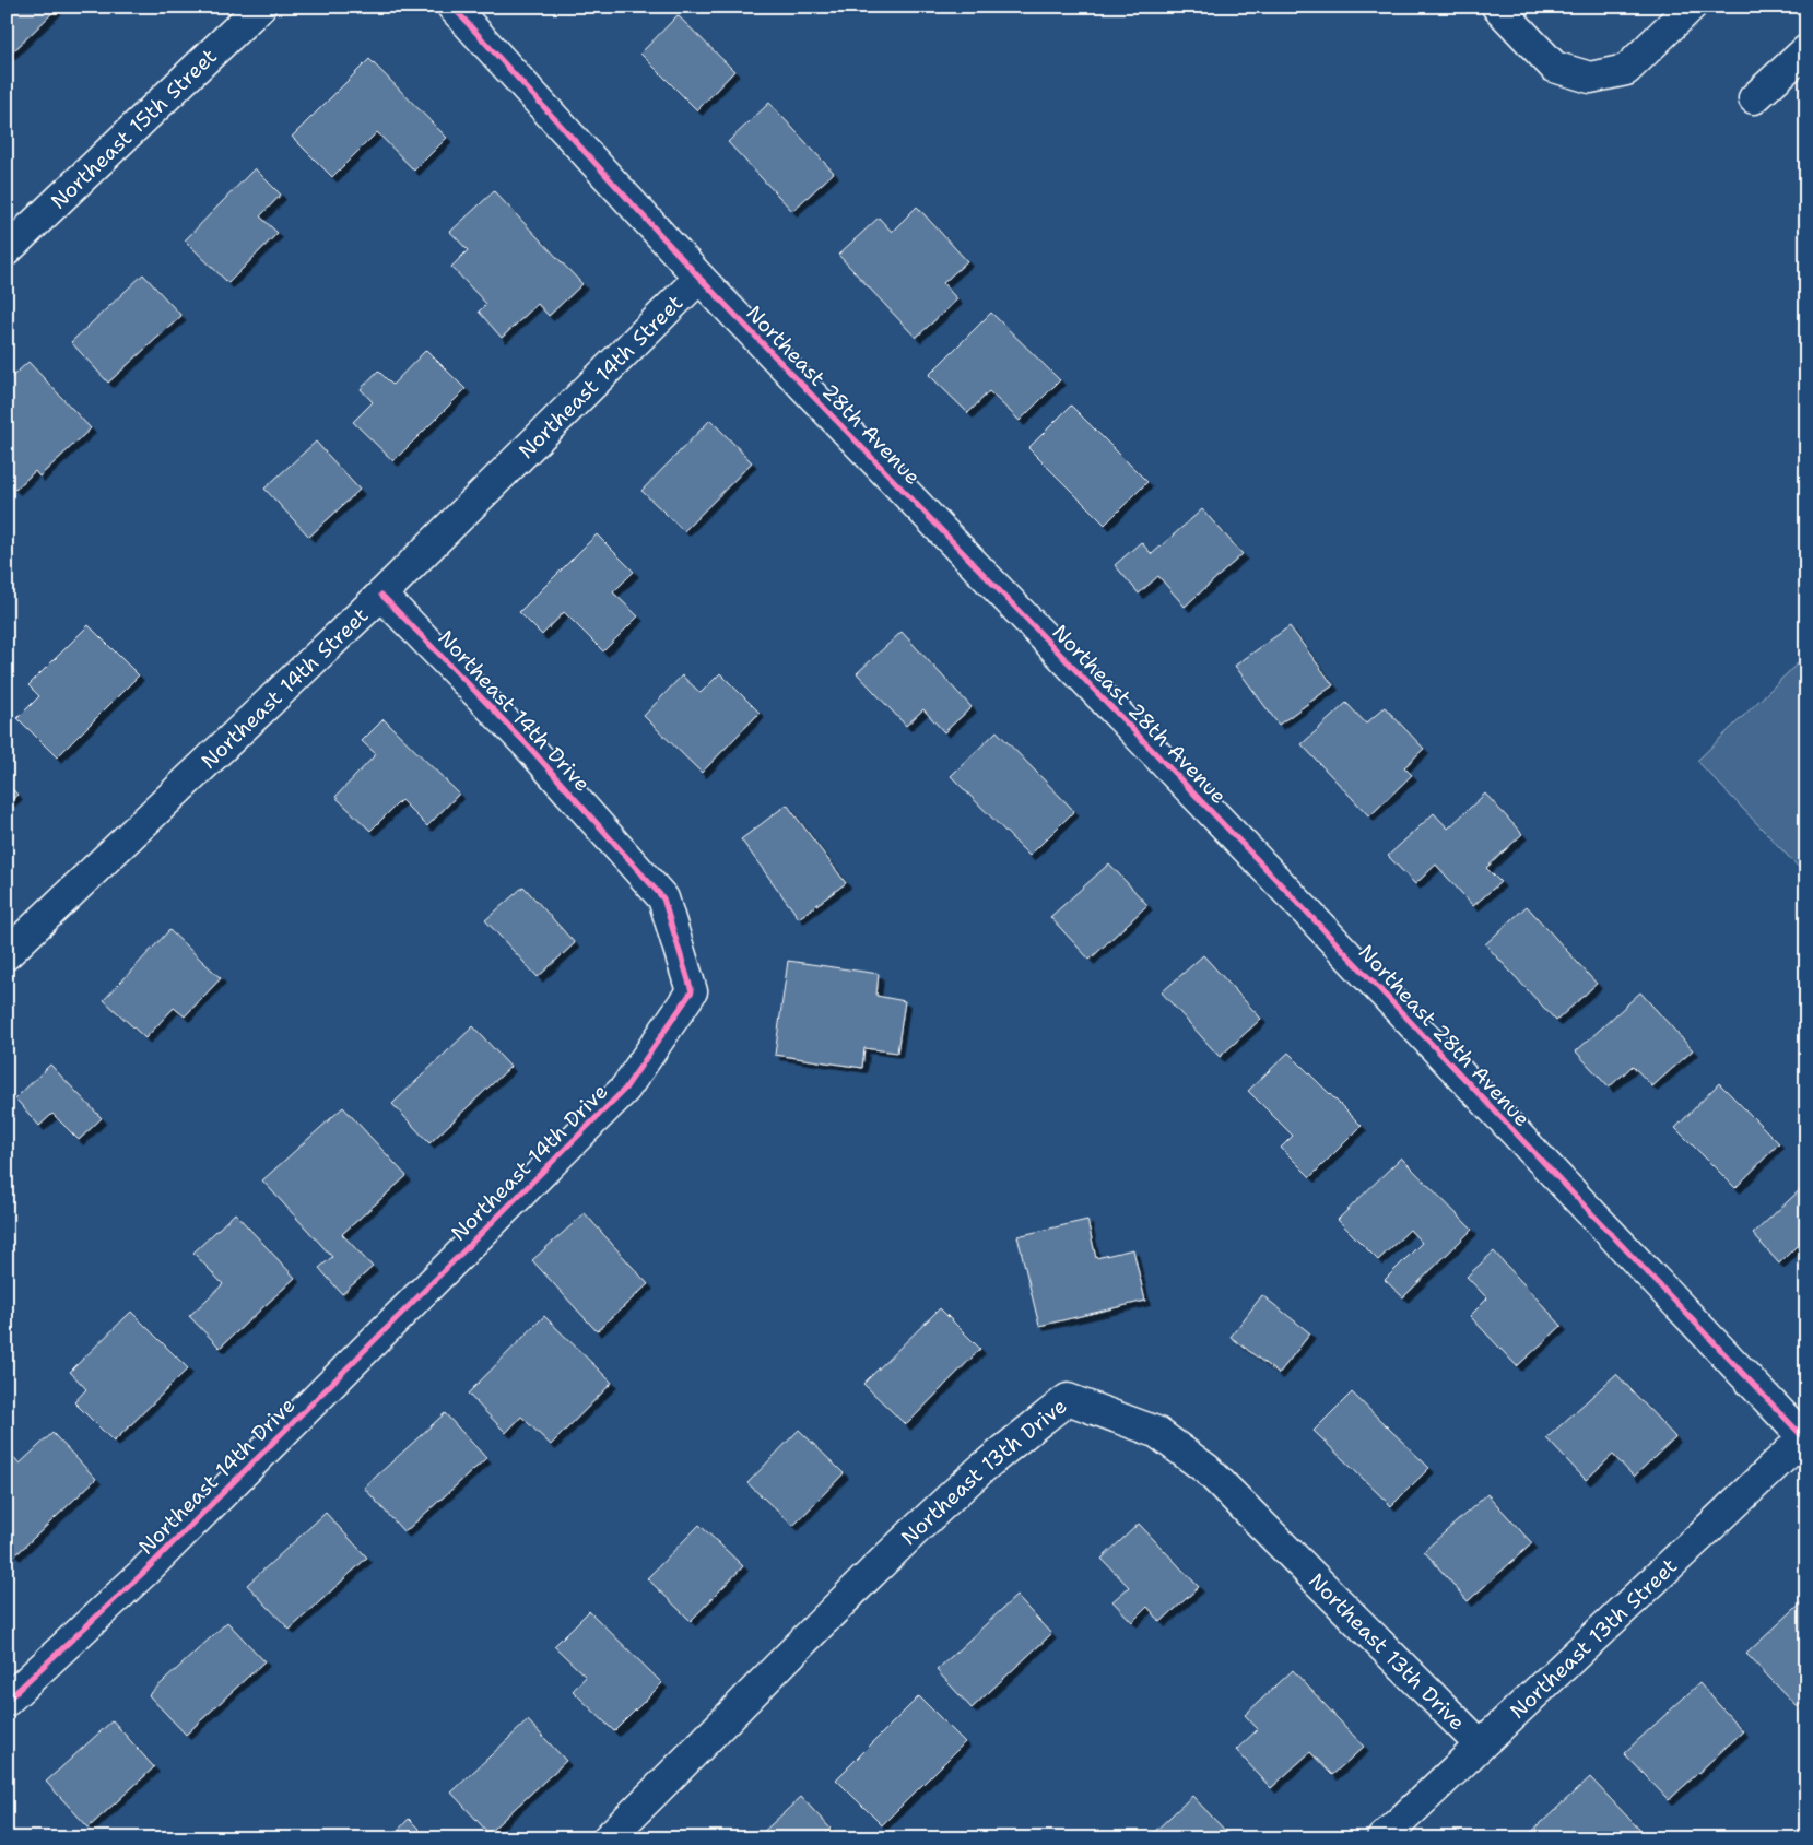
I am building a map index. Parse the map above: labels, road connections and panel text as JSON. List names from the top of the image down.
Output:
{
  "streets": {
    "street": [
      "Northeast 15th Street",
      "Northeast 14th Street",
      "Northeast 28th Avenue",
      "Northeast 14th Drive",
      "Northeast 13th Drive",
      "Northeast 13th Street"
    ]
  },
  "crossings": [
    ["Northeast 14th Street", "Northeast 28th Avenue"],
    ["Northeast 14th Street", "Northeast 14th Drive"],
    ["Northeast 28th Avenue", "Northeast 13th Street"],
    ["Northeast 13th Drive", "Northeast 13th Street"]
  ]
}
